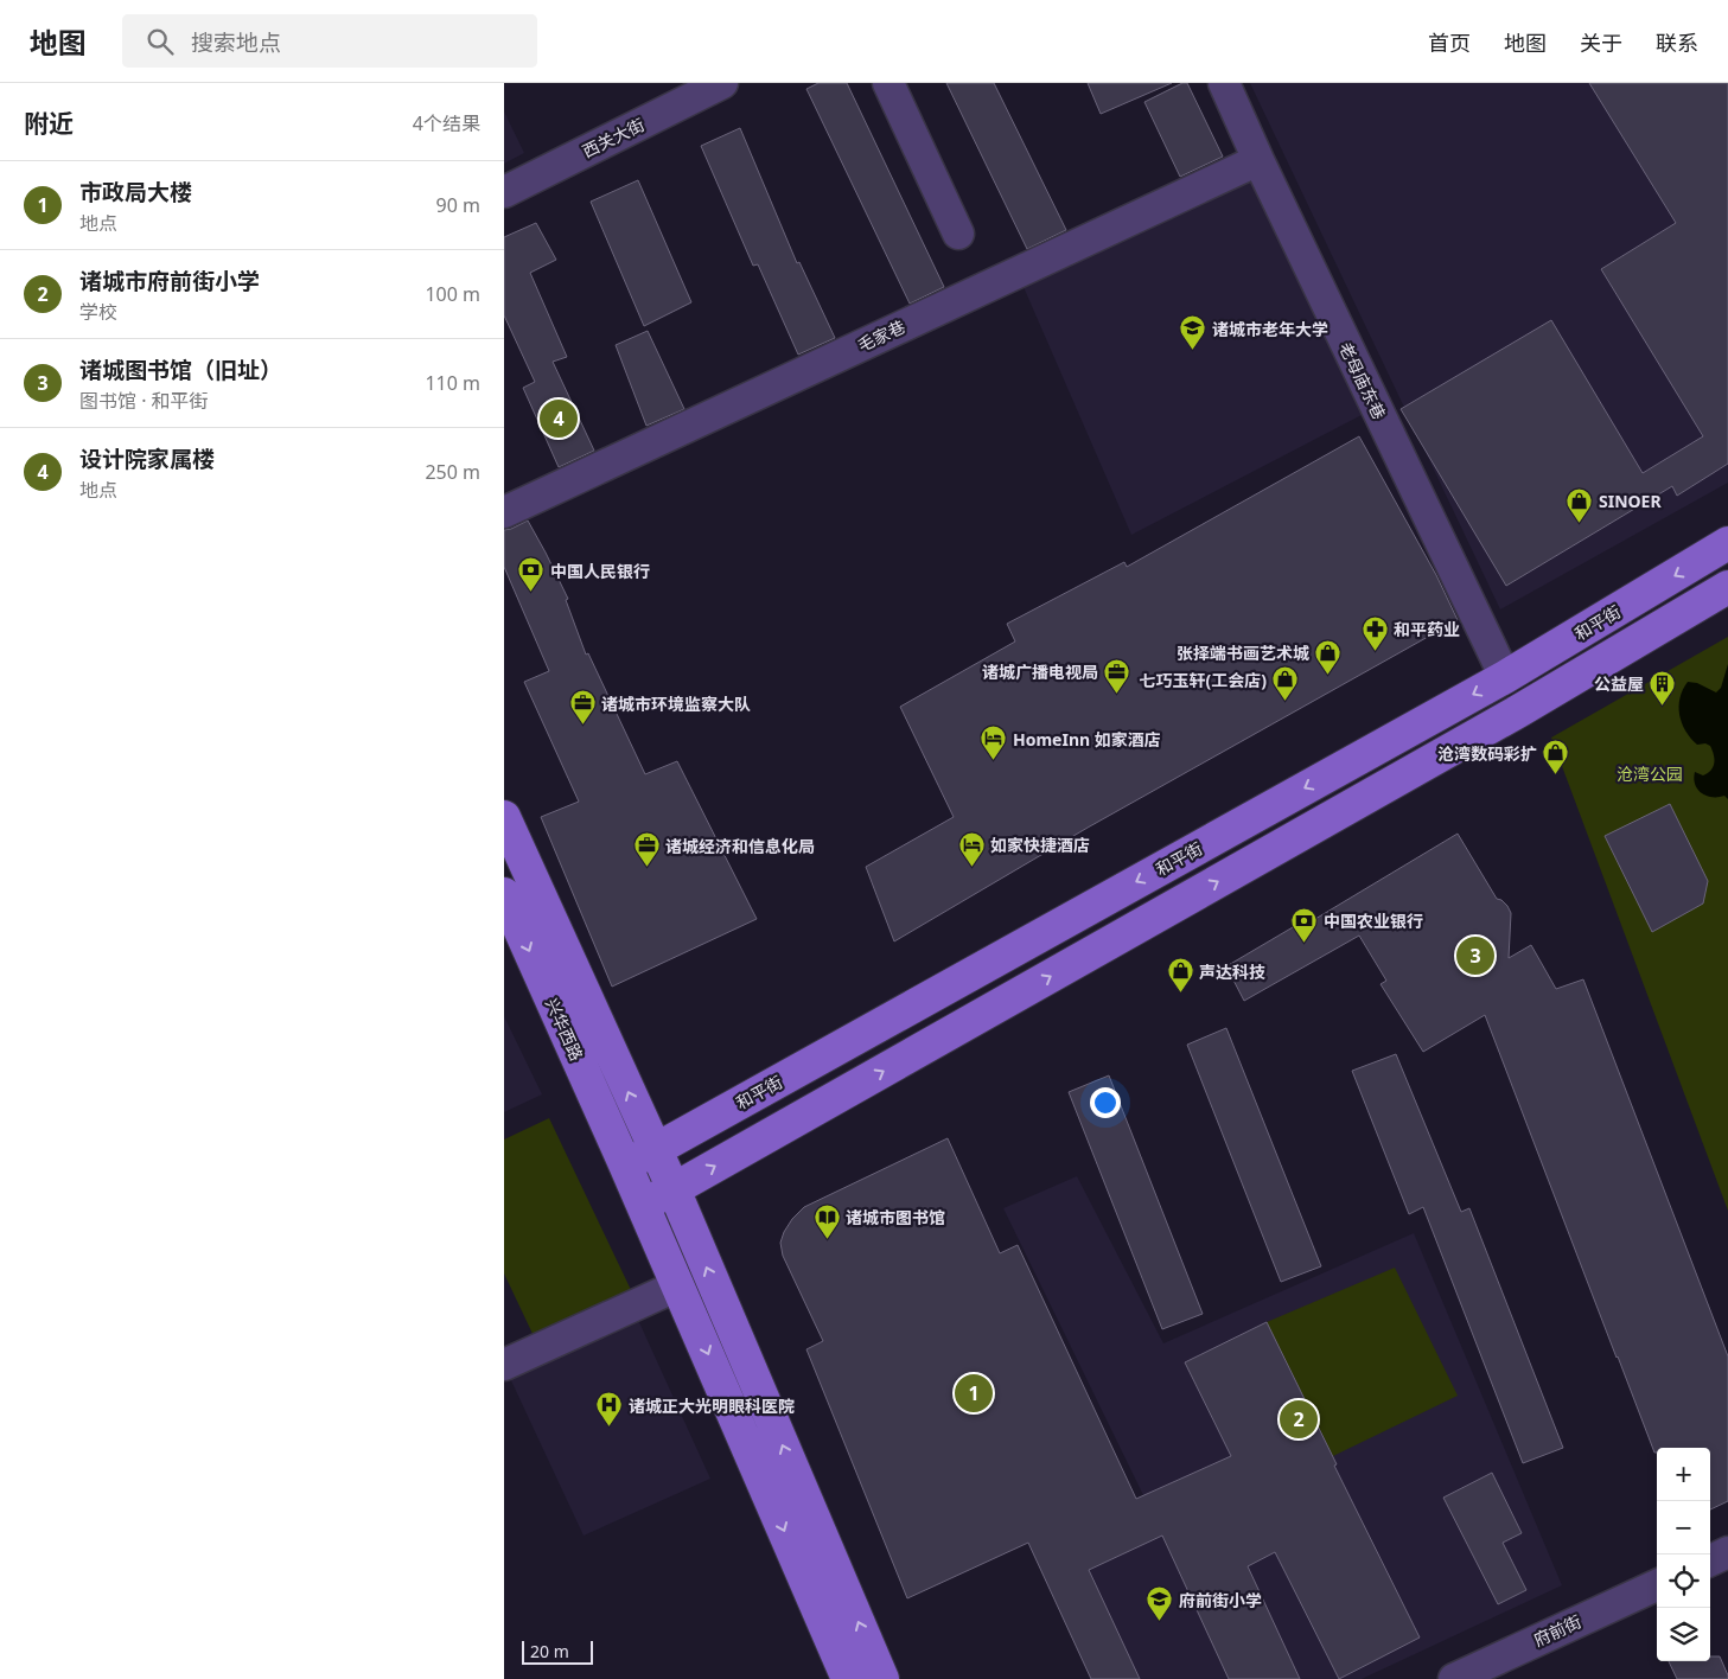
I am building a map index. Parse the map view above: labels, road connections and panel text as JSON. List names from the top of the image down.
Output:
{
  "streets": {
    "main road": ["和平街", "兴华西路"],
    "street": [
      "西关大街",
      "毛家巷",
      "老母庙东巷",
      "府前街"
    ]
  },
  "crossings": [
    ["毛家巷", "老母庙东巷"],
    ["老母庙东巷", "和平街"],
    ["和平街", "兴华西路"]
  ],
  "parks": ["沧湾公园"],
  "places": {
    "school or university": ["诸城市老年大学", "府前街小学"],
    "shop": [
      "SINOER",
      "张择端书画艺术城",
      "七巧玉轩(工会店)",
      "沧湾数码彩扩",
      "声达科技"
    ],
    "bank": ["中国人民银行", "中国农业银行"],
    "pharmacy": ["和平药业"],
    "office": ["诸城广播电视局", "诸城市环境监察大队", "诸城经济和信息化局"],
    "building": ["公益屋"],
    "hotel": ["HomeInn 如家酒店", "如家快捷酒店"],
    "library": ["诸城市图书馆"],
    "hospital": ["诸城正大光明眼科医院"]
  },
  "scale_bar": "20 m",
  "page": {
    "header": "地图",
    "search": "搜索地点",
    "nav": [
      "首页",
      "地图",
      "关于",
      "联系"
    ],
    "heading": ["附近", "4个结果"],
    "list": [
      {
        "mark": "1",
        "name": "市政局大楼",
        "note": "地点",
        "value": "90 m"
      },
      {
        "mark": "2",
        "name": "诸城市府前街小学",
        "note": "学校",
        "value": "100 m"
      },
      {
        "mark": "3",
        "name": "诸城图书馆（旧址）",
        "note": "图书馆 · 和平街",
        "value": "110 m"
      },
      {
        "mark": "4",
        "name": "设计院家属楼",
        "note": "地点",
        "value": "250 m"
      }
    ],
    "pins": [
      "4",
      "3",
      "1",
      "2"
    ],
    "map_buttons": ["+", "−"],
    "scale": "20 m"
  }
}
